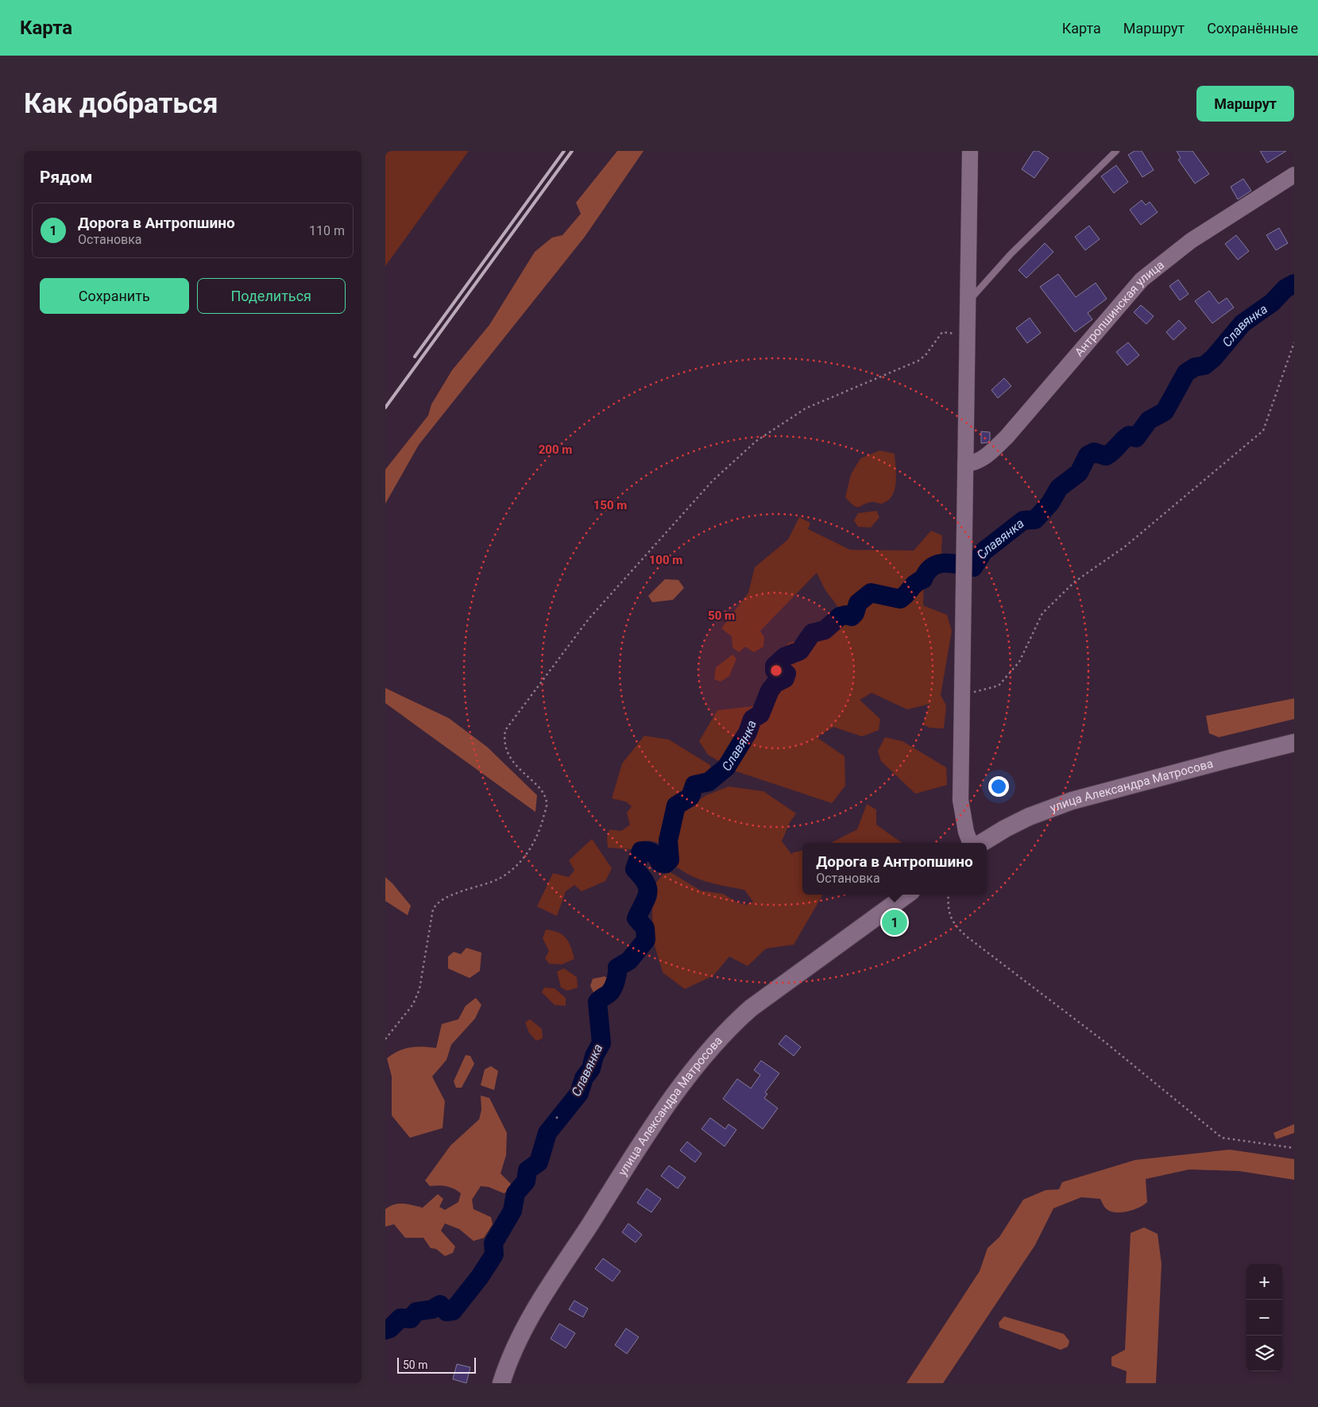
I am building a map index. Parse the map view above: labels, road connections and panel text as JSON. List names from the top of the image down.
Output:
{
  "streets": {
    "main road": ["улица Александра Матросова"],
    "street": ["Антропшинская улица"]
  },
  "water": ["Славянка"],
  "scale_bar": "50 m",
  "page": {
    "header": "Карта",
    "nav": ["Карта", "Маршрут", "Сохранённые"],
    "buttons": [
      "Маршрут",
      ["Сохранить", "Поделиться"]
    ],
    "title": "Как добраться",
    "heading": "Рядом",
    "list": [
      {
        "mark": "1",
        "name": "Дорога в Антропшино",
        "note": "Остановка",
        "value": "110 m"
      }
    ],
    "popup": ["Дорога в Антропшино", "Остановка"],
    "pins": "1",
    "map_buttons": ["+", "−"],
    "scale": "50 m"
  },
  "rings": [
    "200 m",
    "150 m",
    "100 m",
    "50 m"
  ]
}
